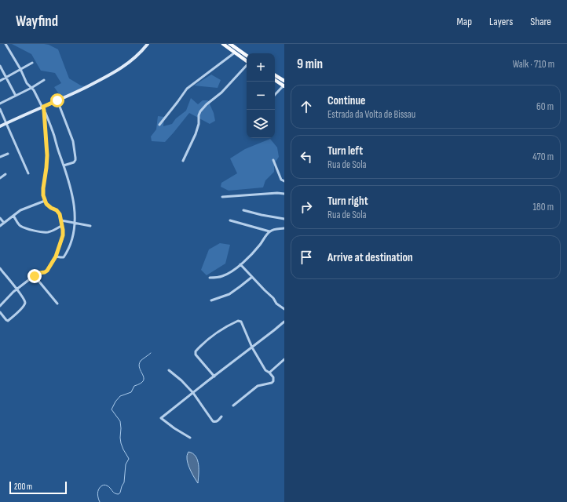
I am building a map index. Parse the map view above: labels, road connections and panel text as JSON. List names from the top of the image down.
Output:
{
  "scale_bar": "200 m",
  "page": {
    "header": "Wayfind",
    "nav": ["Map", "Layers", "Share"],
    "heading": ["9 min", "Walk · 710 m"],
    "map_buttons": ["+", "−"],
    "list": [
      ["Continue", "Estrada da Volta de Bissau", "60 m"],
      ["Turn left", "Rua de Sola", "470 m"],
      ["Turn right", "Rua de Sola", "180 m"],
      "Arrive at destination"
    ],
    "scale": "200 m"
  }
}
